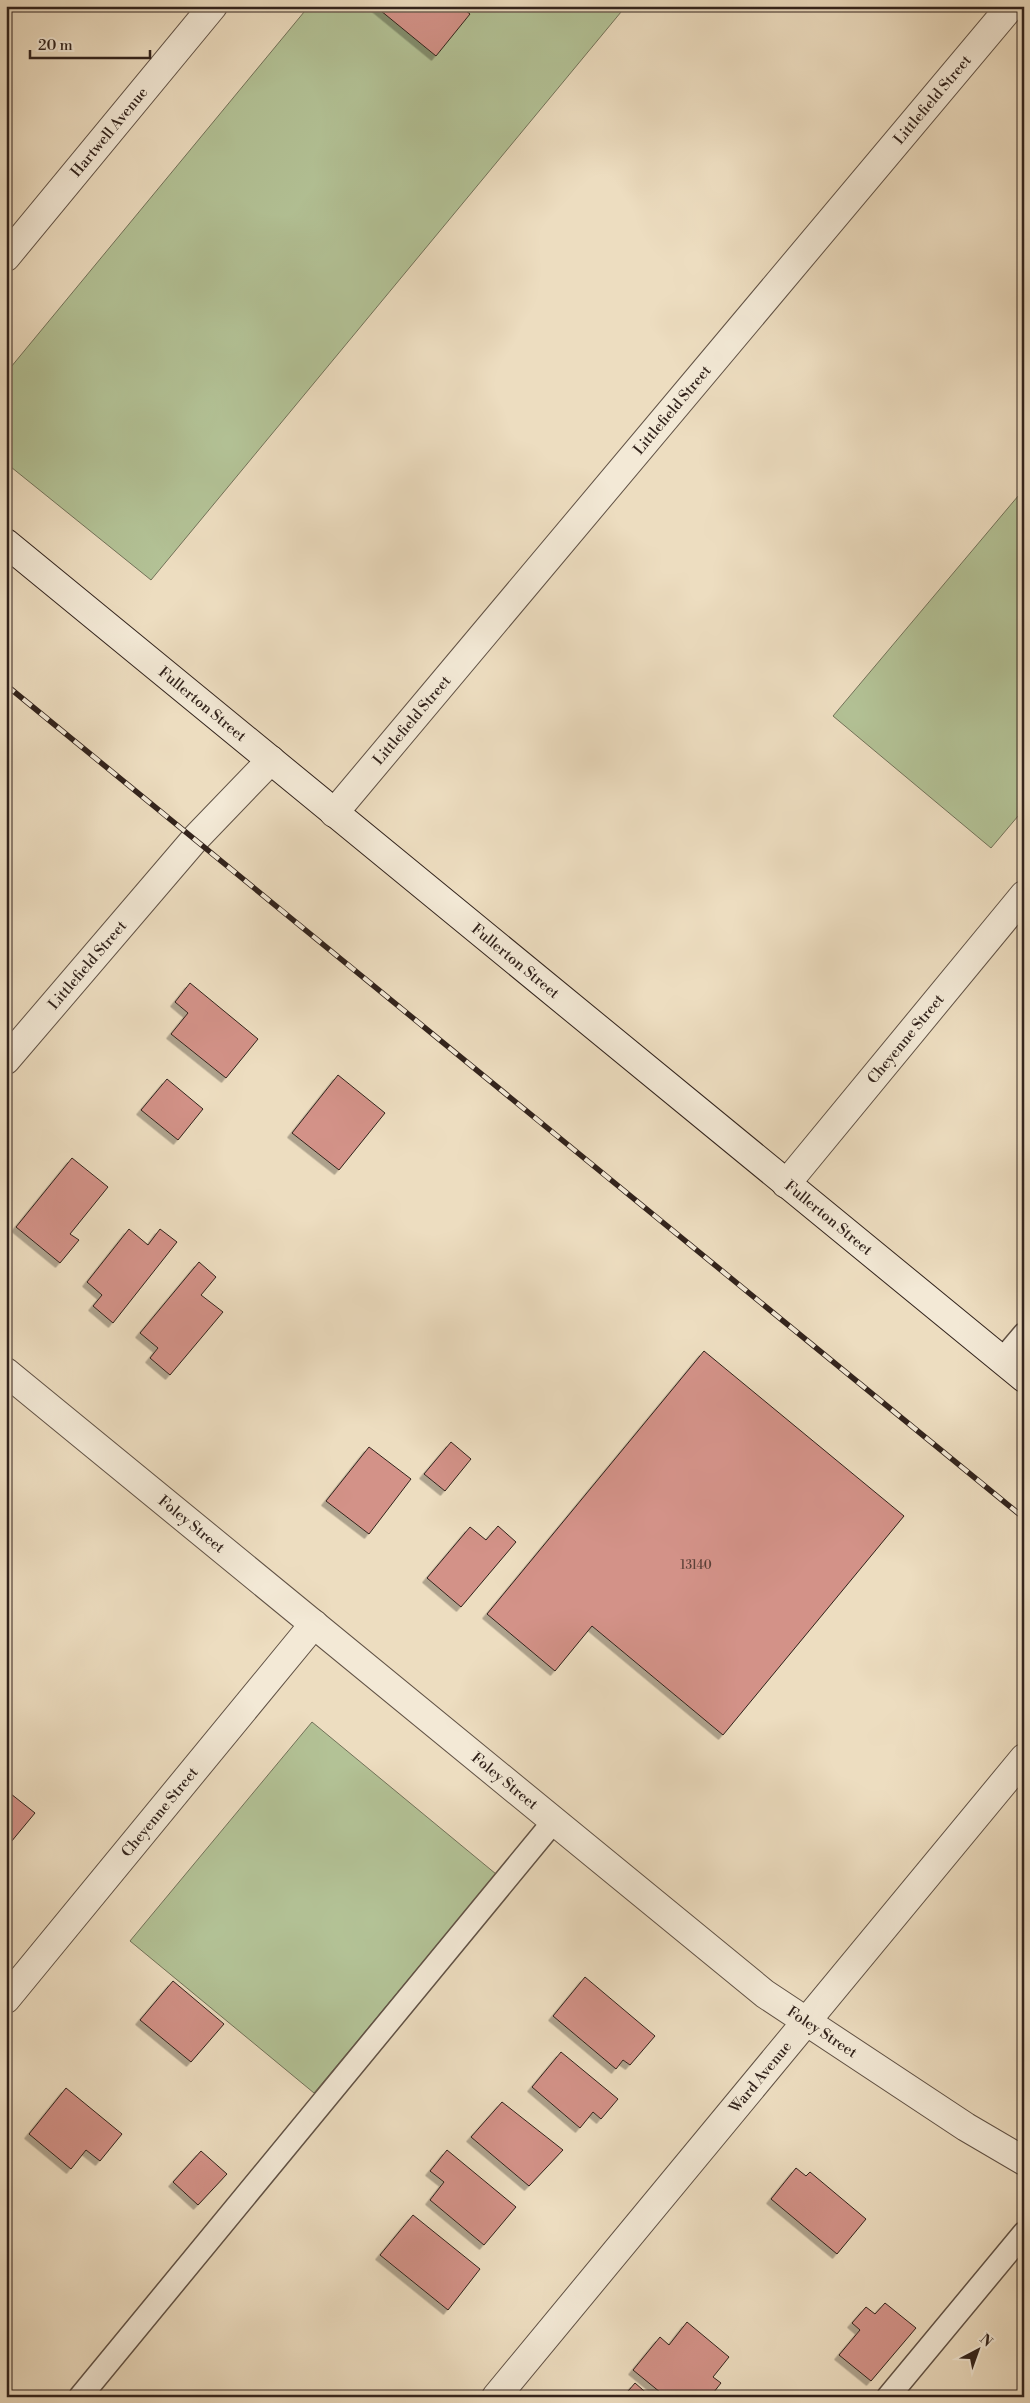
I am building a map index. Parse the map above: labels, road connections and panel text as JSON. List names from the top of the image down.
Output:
{
  "streets": {
    "street": [
      "Littlefield Street",
      "Hartwell Avenue",
      "Fullerton Street",
      "Cheyenne Street",
      "Foley Street",
      "Ward Avenue"
    ]
  },
  "crossings": [
    ["Littlefield Street", "Fullerton Street"],
    ["Fullerton Street", "Cheyenne Street"],
    ["Cheyenne Street", "Foley Street"],
    ["Foley Street", "Ward Avenue"]
  ],
  "house_numbers": ["13140"],
  "scale_bar": "20 m",
  "north": "top right"
}
